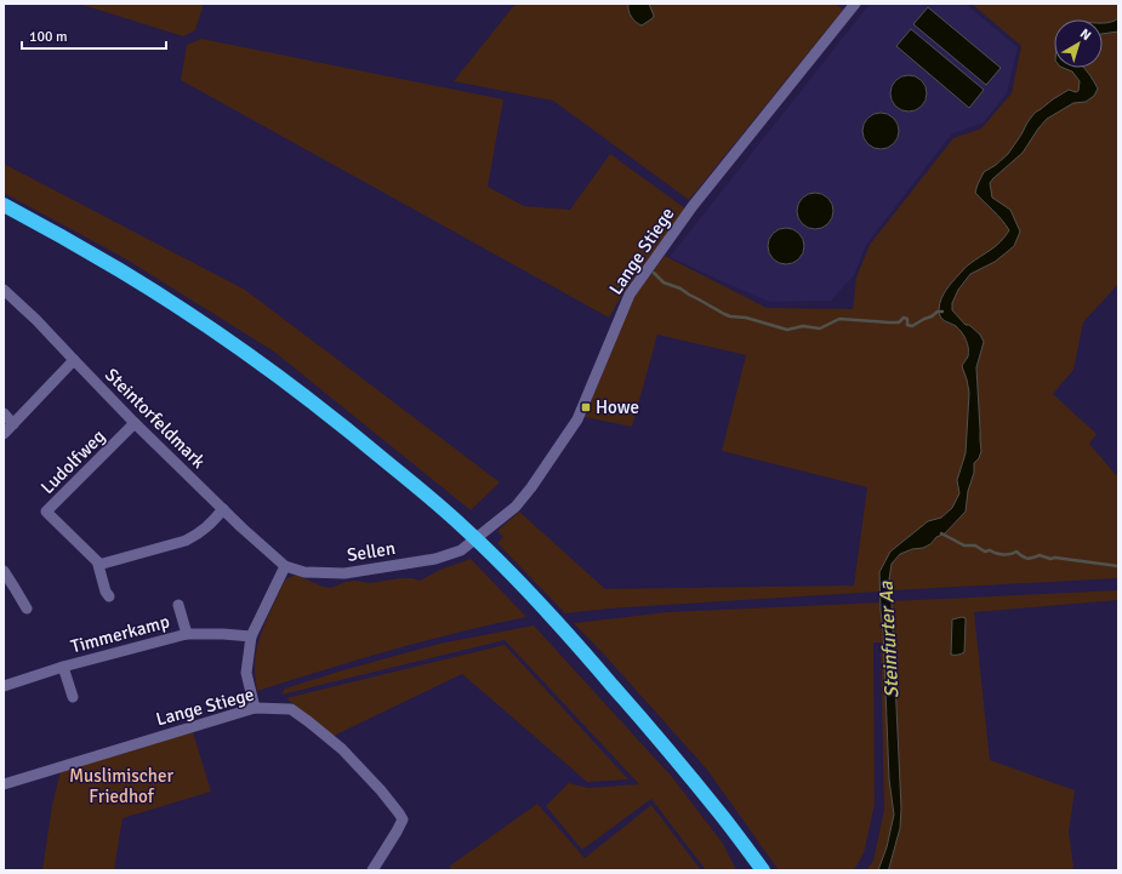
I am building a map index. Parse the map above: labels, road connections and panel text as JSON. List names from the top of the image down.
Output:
{
  "streets": {
    "street": [
      "Lange Stiege",
      "Steintorfeldmark",
      "Ludolfweg",
      "Sellen",
      "Timmerkamp"
    ]
  },
  "crossings": [
    ["Lange Stiege", "Sellen"],
    ["Steintorfeldmark", "Ludolfweg"],
    ["Steintorfeldmark", "Sellen"]
  ],
  "water": ["Steinfurter Aa"],
  "parks": ["Muslimischer Friedhof"],
  "places": {
    "transit": ["Howe"]
  },
  "scale_bar": "100 m",
  "north": "top right"
}
